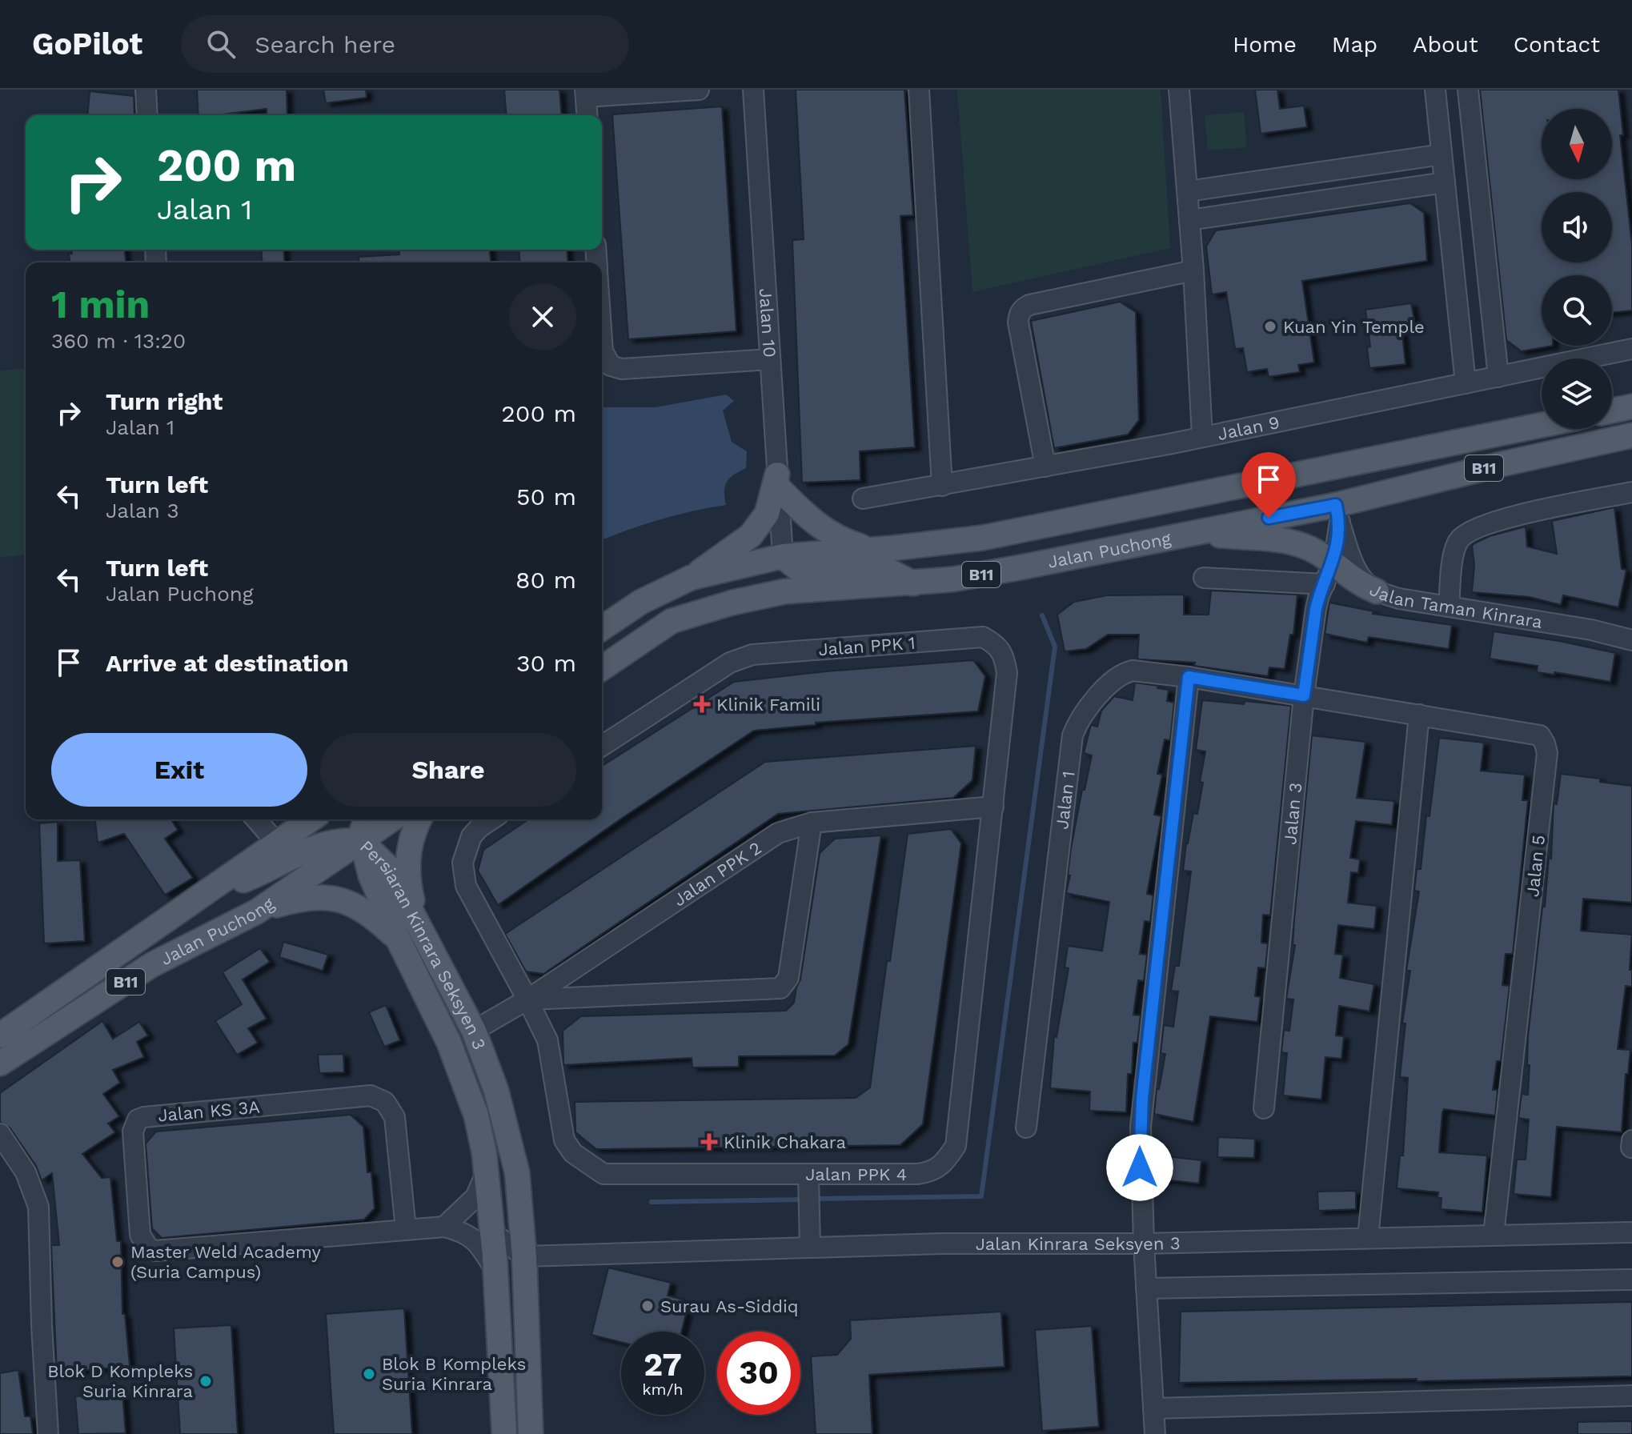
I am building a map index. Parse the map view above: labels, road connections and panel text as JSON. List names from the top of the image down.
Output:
{
  "streets": {
    "main road": ["B11", "Jalan Puchong", "Persiaran Kinrara Seksyen 3"],
    "street": [
      "Jalan 10",
      "Jalan 9",
      "Jalan Taman Kinrara",
      "Jalan PPK 1",
      "Jalan 1",
      "Jalan 3",
      "Jalan 5",
      "Jalan PPK 2",
      "Jalan KS 3A",
      "Jalan PPK 4",
      "Jalan Kinrara Seksyen 3"
    ]
  },
  "crossings": [
    ["Jalan 10", "Jalan Puchong"],
    ["Jalan Puchong", "Jalan Taman Kinrara"],
    ["Jalan Puchong", "Jalan 3"],
    ["Jalan Puchong", "Persiaran Kinrara Seksyen 3"],
    ["Jalan Taman Kinrara", "Jalan 3"],
    ["Jalan PPK 1", "Jalan PPK 2"],
    ["Jalan PPK 1", "Jalan PPK 4"],
    ["Jalan 1", "Jalan 3"],
    ["Jalan 1", "Jalan 5"],
    ["Jalan 3", "Jalan 5"],
    ["Jalan 5", "Jalan Kinrara Seksyen 3"],
    ["Jalan PPK 2", "Persiaran Kinrara Seksyen 3"],
    ["Jalan PPK 2", "Jalan PPK 4"],
    ["Persiaran Kinrara Seksyen 3", "Jalan KS 3A"],
    ["Persiaran Kinrara Seksyen 3", "Jalan Kinrara Seksyen 3"]
  ],
  "places": {
    "other": [
      "Kuan Yin Temple",
      "Master Weld Academy (Suria Campus)",
      "Surau As-Siddiq",
      "Blok B Kompleks Suria Kinrara",
      "Blok D Kompleks Suria Kinrara"
    ],
    "health": ["Klinik Famili", "Klinik Chakara"]
  },
  "north": "bottom",
  "page": {
    "header": "GoPilot",
    "search": "Search here",
    "nav": [
      "Home",
      "Map",
      "About",
      "Contact"
    ],
    "turn": ["200 m", "Jalan 1"],
    "heading": ["1 min", "360 m · 13:20"],
    "list": [
      {
        "name": "Turn right",
        "note": "Jalan 1",
        "value": "200 m"
      },
      {
        "name": "Turn left",
        "note": "Jalan 3",
        "value": "50 m"
      },
      {
        "name": "Turn left",
        "note": "Jalan Puchong",
        "value": "80 m"
      },
      {
        "name": "Arrive at destination",
        "value": "30 m"
      }
    ],
    "buttons": ["Exit", "Share"],
    "speed": "27 km/h",
    "limit": "30"
  }
}
